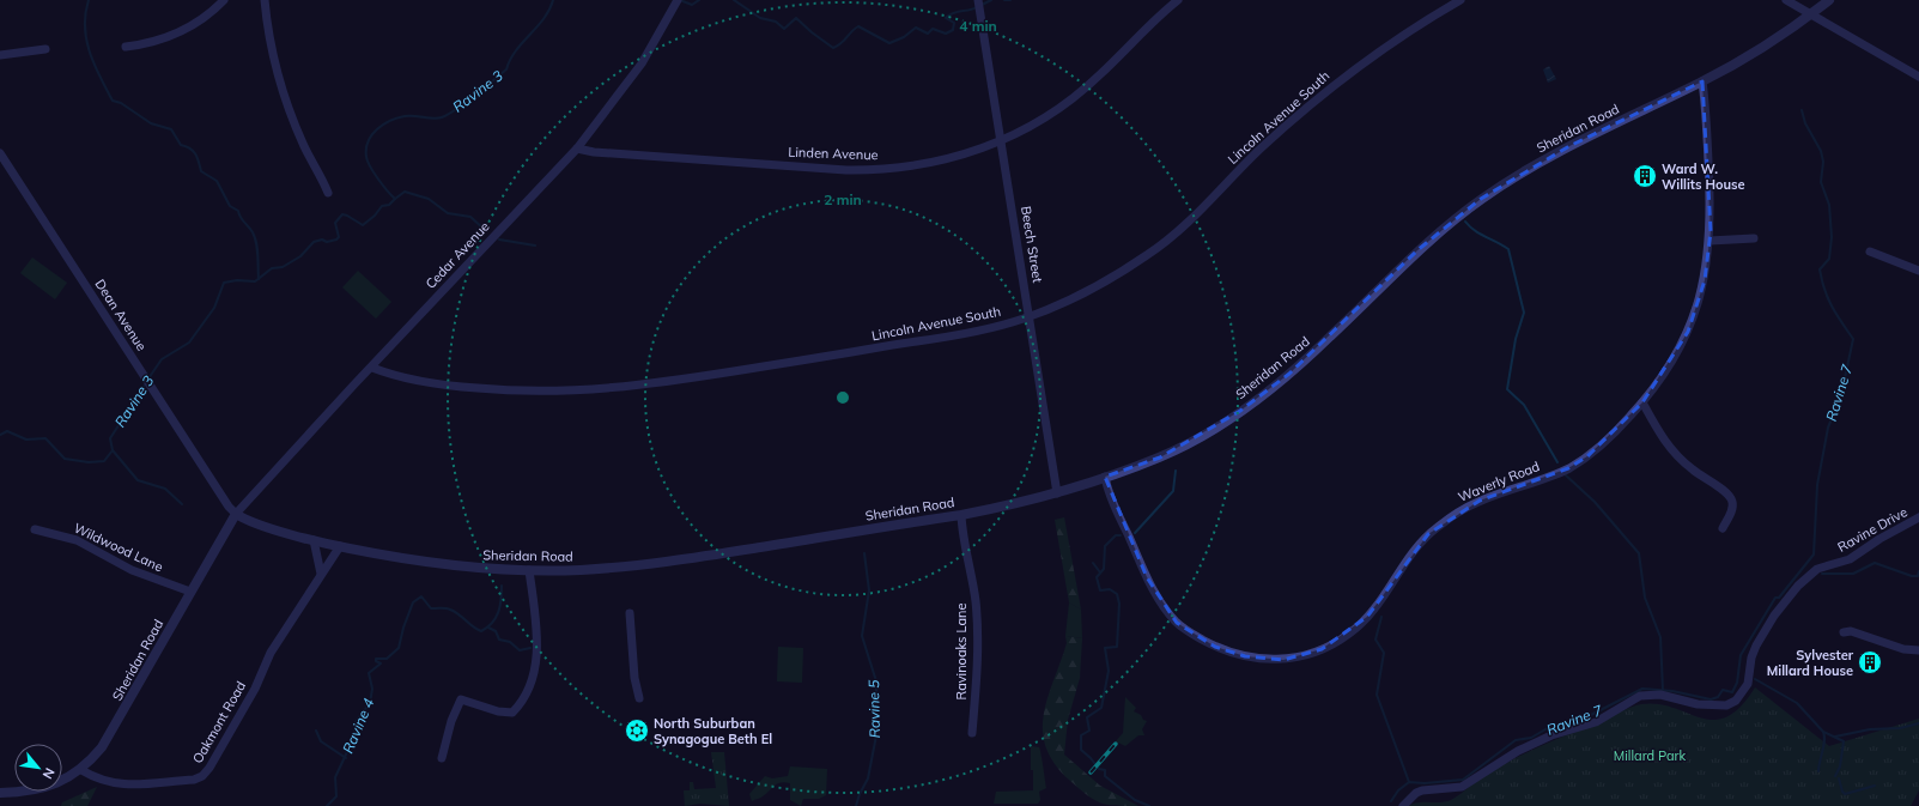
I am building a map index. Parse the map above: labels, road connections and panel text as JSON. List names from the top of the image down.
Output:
{
  "streets": {
    "street": [
      "Lincoln Avenue South",
      "Sheridan Road",
      "Linden Avenue",
      "Beech Street",
      "Cedar Avenue",
      "Dean Avenue",
      "Waverly Road",
      "Ravine Drive",
      "Wildwood Lane",
      "Ravinoaks Lane",
      "Oakmont Road"
    ]
  },
  "crossings": [
    ["Lincoln Avenue South", "Beech Street"],
    ["Lincoln Avenue South", "Cedar Avenue"],
    ["Sheridan Road", "Beech Street"],
    ["Sheridan Road", "Cedar Avenue"],
    ["Sheridan Road", "Dean Avenue"],
    ["Sheridan Road", "Waverly Road"],
    ["Sheridan Road", "Wildwood Lane"],
    ["Sheridan Road", "Ravinoaks Lane"],
    ["Sheridan Road", "Oakmont Road"],
    ["Linden Avenue", "Beech Street"],
    ["Linden Avenue", "Cedar Avenue"],
    ["Cedar Avenue", "Dean Avenue"]
  ],
  "water": [
    "Ravine 3",
    "Ravine 7",
    "Ravine 5",
    "Ravine 4"
  ],
  "parks": ["Millard Park"],
  "places": {
    "building": ["Ward W. Willits House", "Sylvester Millard House"],
    "synagogue": ["North Suburban Synagogue Beth El"]
  },
  "north": "bottom right",
  "rings": ["4 min", "2 min"]
}
